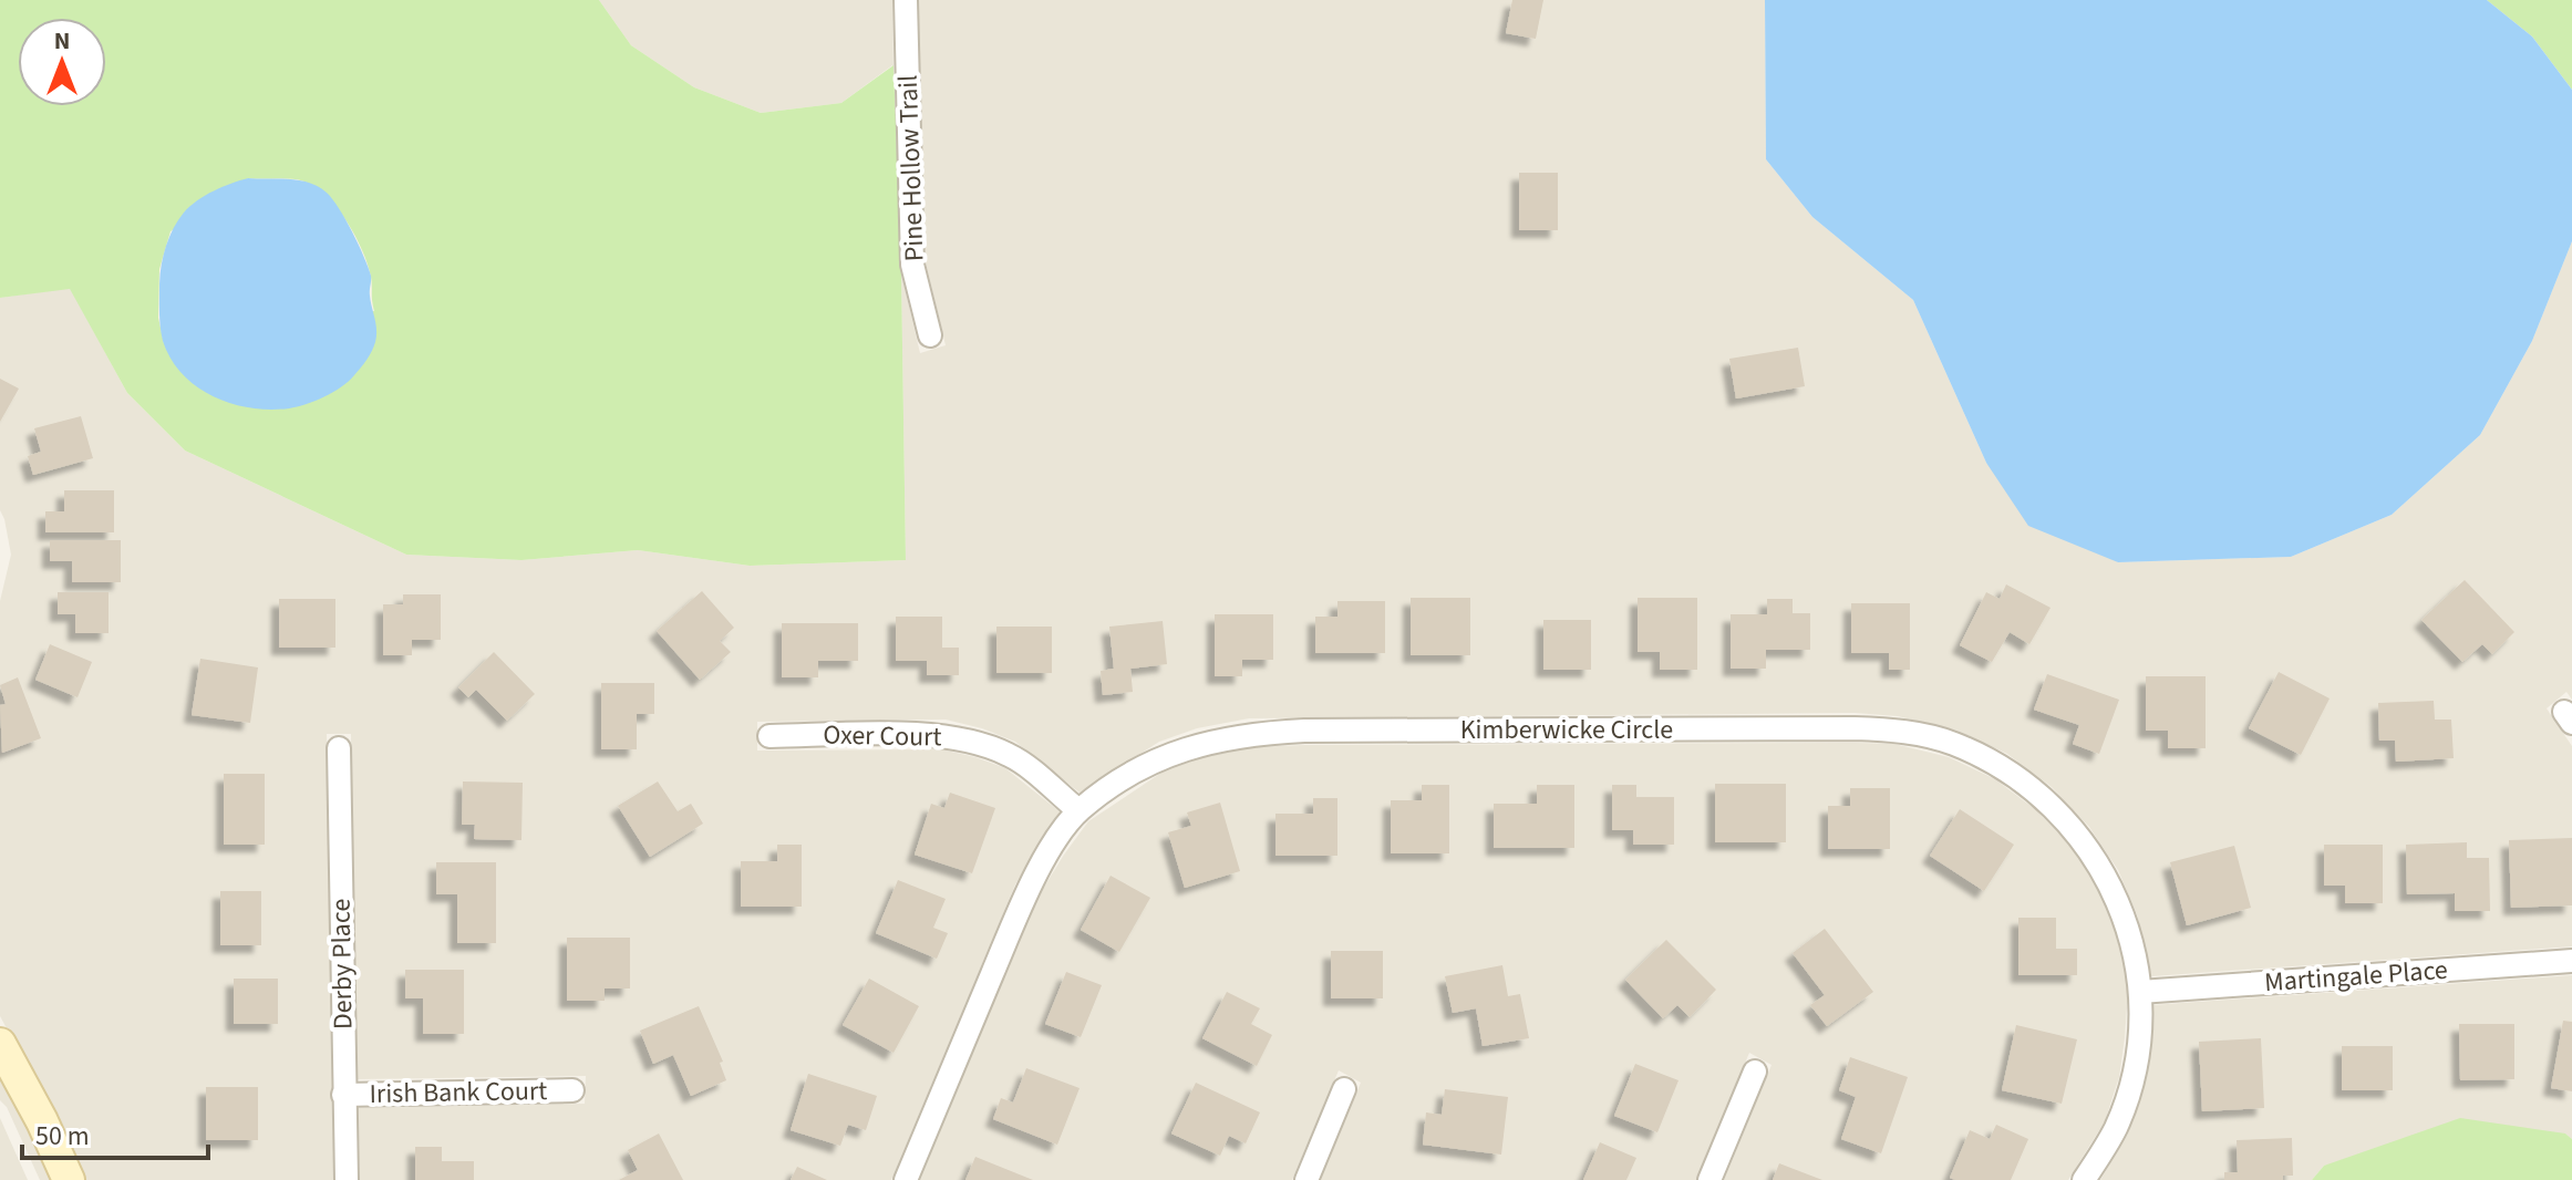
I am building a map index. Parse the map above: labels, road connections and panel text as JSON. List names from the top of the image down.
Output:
{
  "streets": {
    "street": [
      "Pine Hollow Trail",
      "Kimberwicke Circle",
      "Oxer Court",
      "Derby Place",
      "Martingale Place",
      "Irish Bank Court"
    ]
  },
  "crossings": [
    ["Kimberwicke Circle", "Oxer Court"],
    ["Kimberwicke Circle", "Martingale Place"],
    ["Derby Place", "Irish Bank Court"]
  ],
  "scale_bar": "50 m",
  "north": "top"
}
